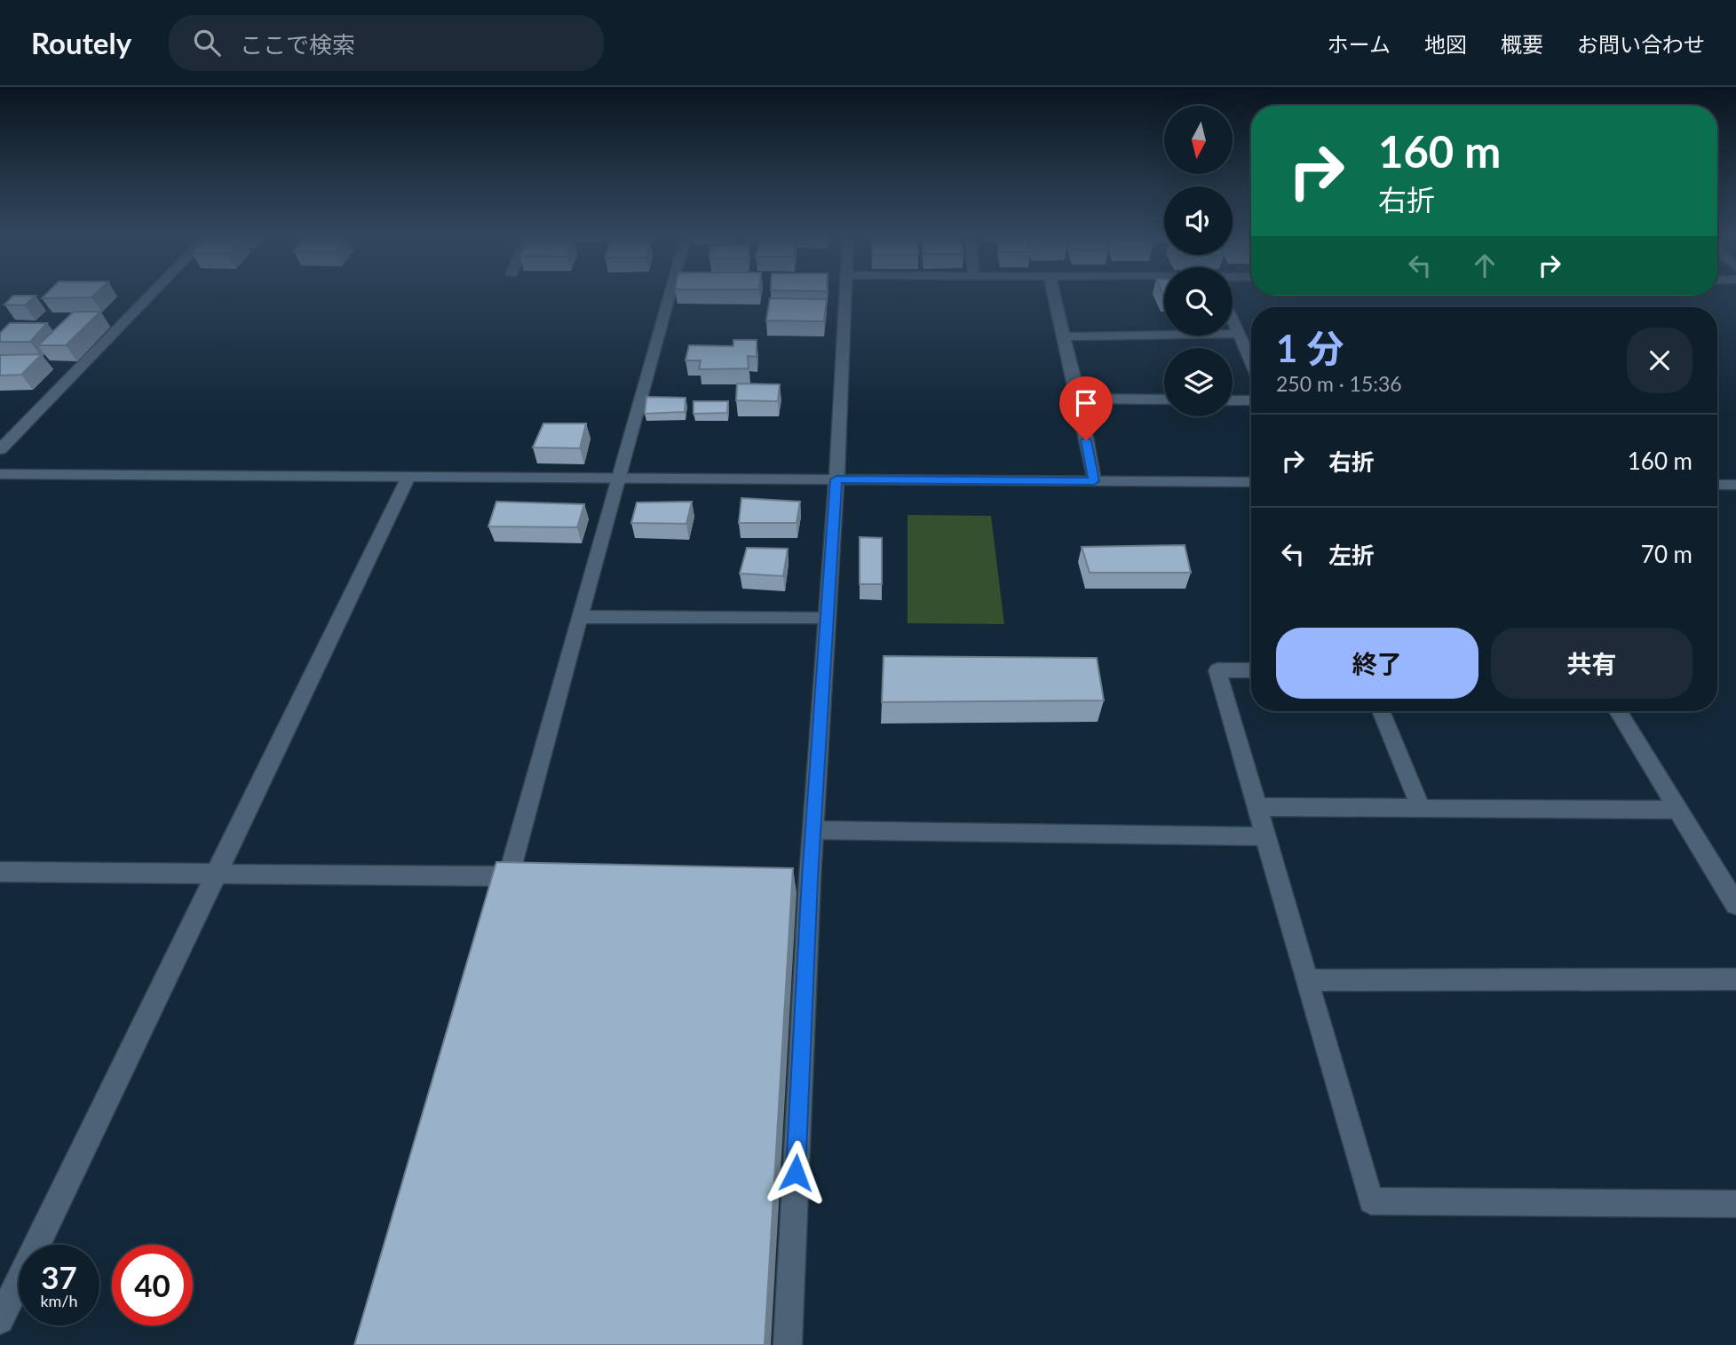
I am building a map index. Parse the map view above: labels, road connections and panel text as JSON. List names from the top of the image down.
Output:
{
  "north": "bottom",
  "page": {
    "header": "Routely",
    "search": "ここで検索",
    "nav": [
      "ホーム",
      "地図",
      "概要",
      "お問い合わせ"
    ],
    "turn": ["160 m", "右折"],
    "heading": ["1 分", "250 m · 15:36"],
    "list": [
      {
        "name": "右折",
        "value": "160 m"
      },
      {
        "name": "左折",
        "value": "70 m"
      }
    ],
    "buttons": ["終了", "共有"],
    "speed": "37 km/h",
    "limit": "40"
  }
}
